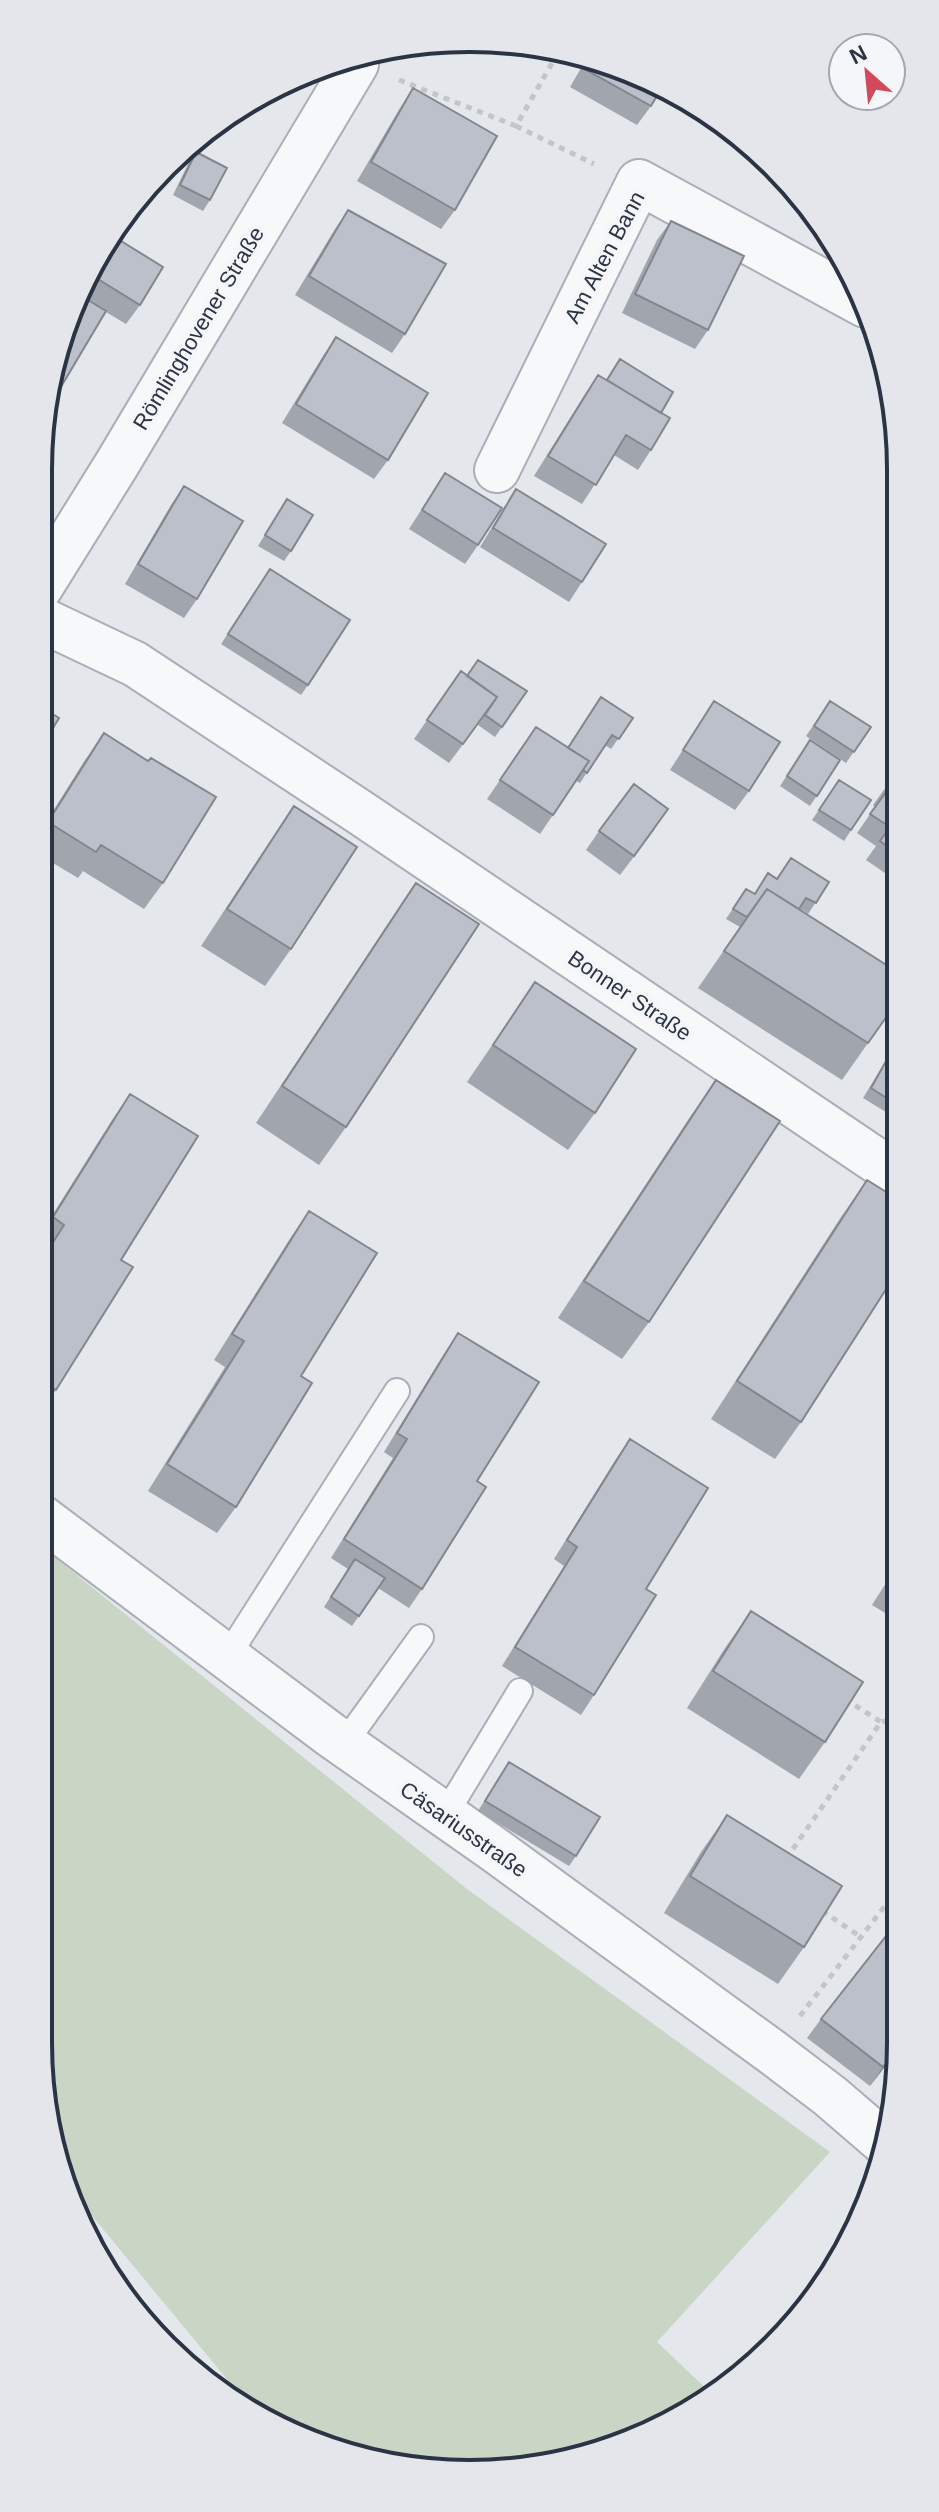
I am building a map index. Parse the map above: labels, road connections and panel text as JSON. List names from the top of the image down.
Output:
{
  "streets": {
    "street": [
      "Am Alten Bann",
      "Römlinghovener Straße",
      "Bonner Straße",
      "Cäsariusstraße"
    ]
  },
  "north": "top left"
}
